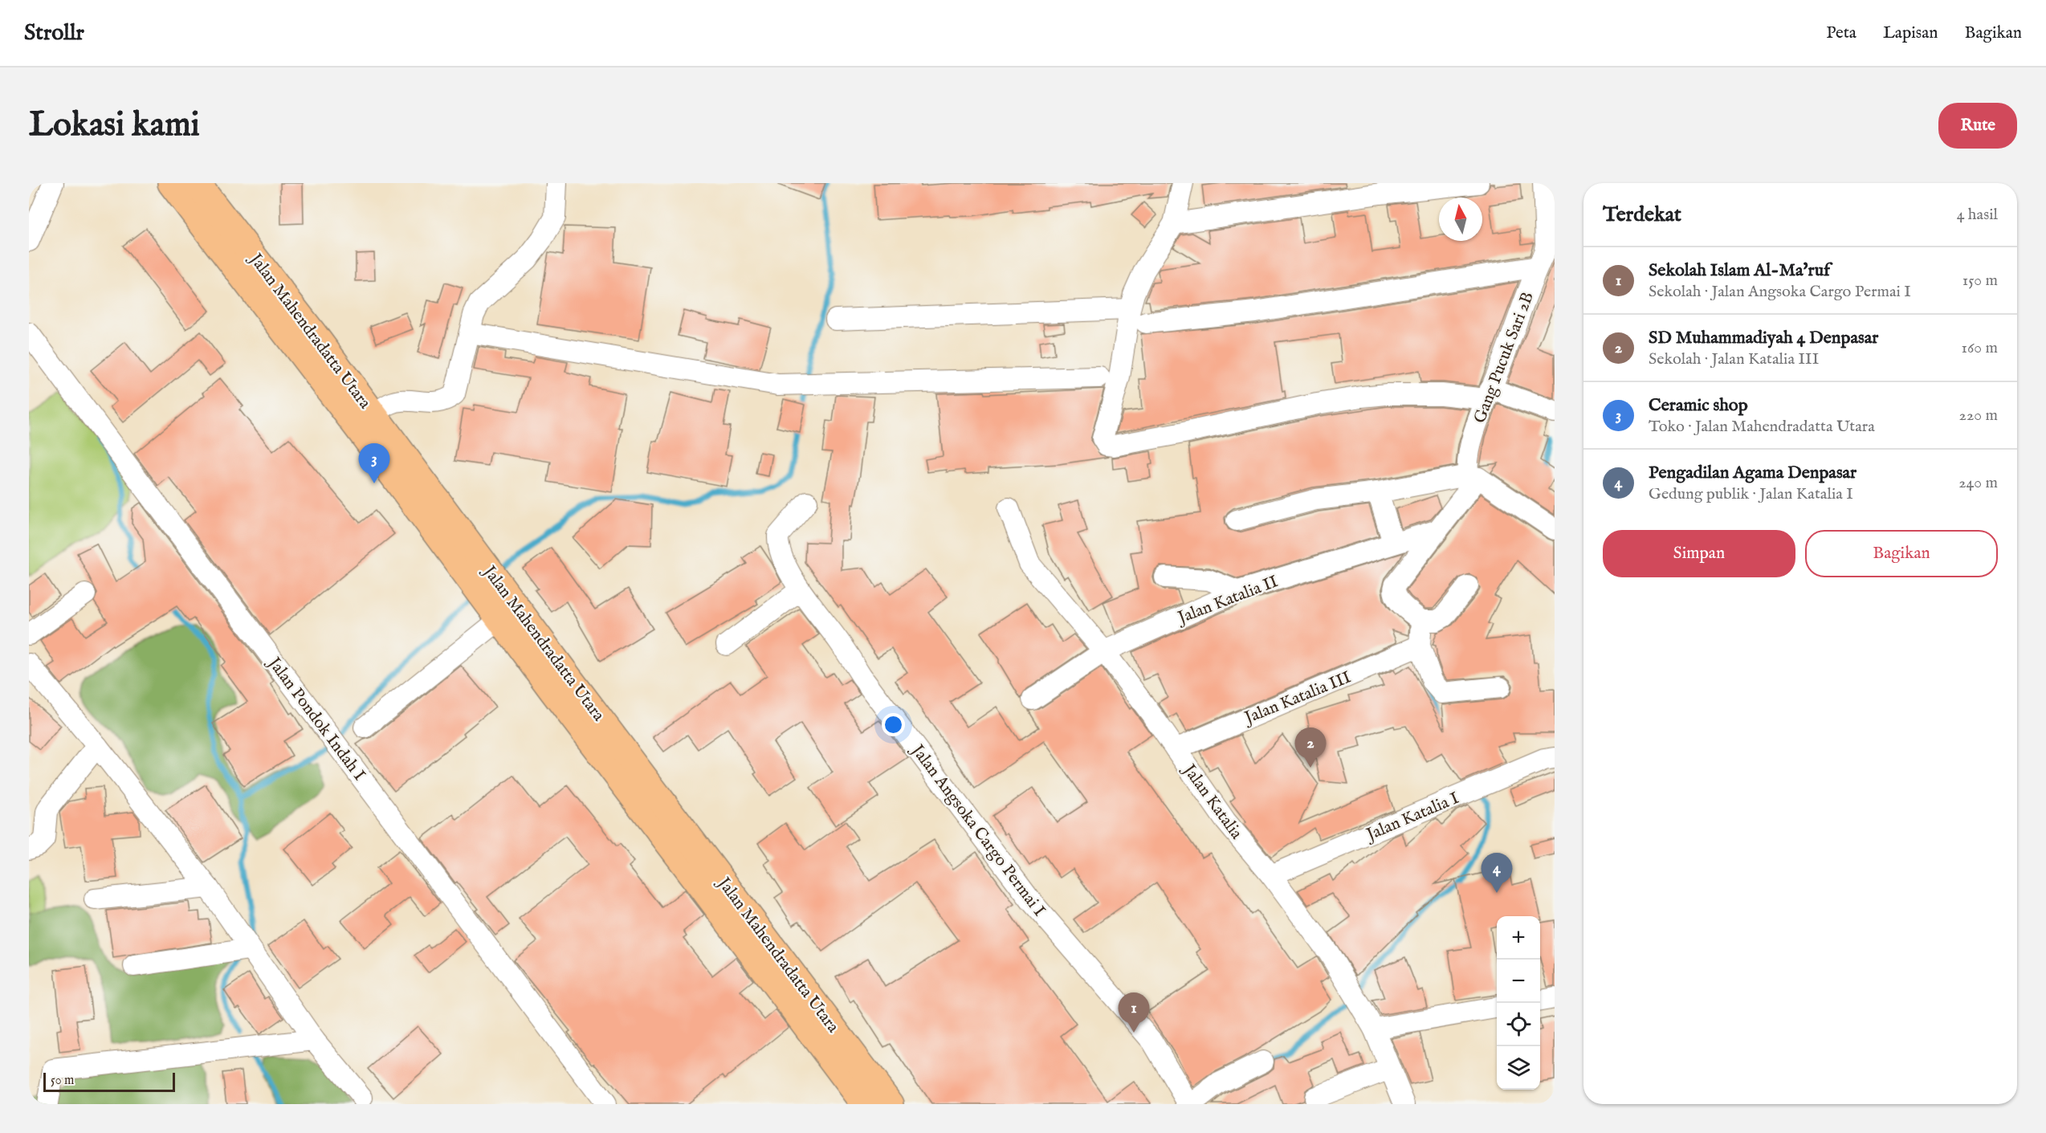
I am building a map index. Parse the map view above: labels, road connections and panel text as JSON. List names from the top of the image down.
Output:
{
  "streets": {
    "highway": ["Jalan Mahendradatta Utara"],
    "street": [
      "Gang Pucuk Sari 2B",
      "Jalan Katalia II",
      "Jalan Katalia III",
      "Jalan Pondok Indah I",
      "Jalan Katalia",
      "Jalan Katalia I",
      "Jalan Angsoka Cargo Permai I"
    ]
  },
  "crossings": [
    ["Jalan Katalia II", "Jalan Katalia"],
    ["Jalan Katalia III", "Jalan Katalia"],
    ["Jalan Katalia", "Jalan Katalia I"]
  ],
  "scale_bar": "50 m",
  "north": "top",
  "page": {
    "header": "Strollr",
    "nav": ["Peta", "Lapisan", "Bagikan"],
    "buttons": [
      "Rute",
      ["Simpan", "Bagikan"]
    ],
    "title": "Lokasi kami",
    "heading": ["Terdekat", "4 hasil"],
    "list": [
      {
        "mark": "1",
        "name": "Sekolah Islam Al-Ma'ruf",
        "note": "Sekolah · Jalan Angsoka Cargo Permai I",
        "value": "150 m"
      },
      {
        "mark": "2",
        "name": "SD Muhammadiyah 4 Denpasar",
        "note": "Sekolah · Jalan Katalia III",
        "value": "160 m"
      },
      {
        "mark": "3",
        "name": "Ceramic shop",
        "note": "Toko · Jalan Mahendradatta Utara",
        "value": "220 m"
      },
      {
        "mark": "4",
        "name": "Pengadilan Agama Denpasar",
        "note": "Gedung publik · Jalan Katalia I",
        "value": "240 m"
      }
    ],
    "pins": [
      "3",
      "2",
      "4",
      "1"
    ],
    "map_buttons": ["+", "−"],
    "scale": "50 m"
  }
}
